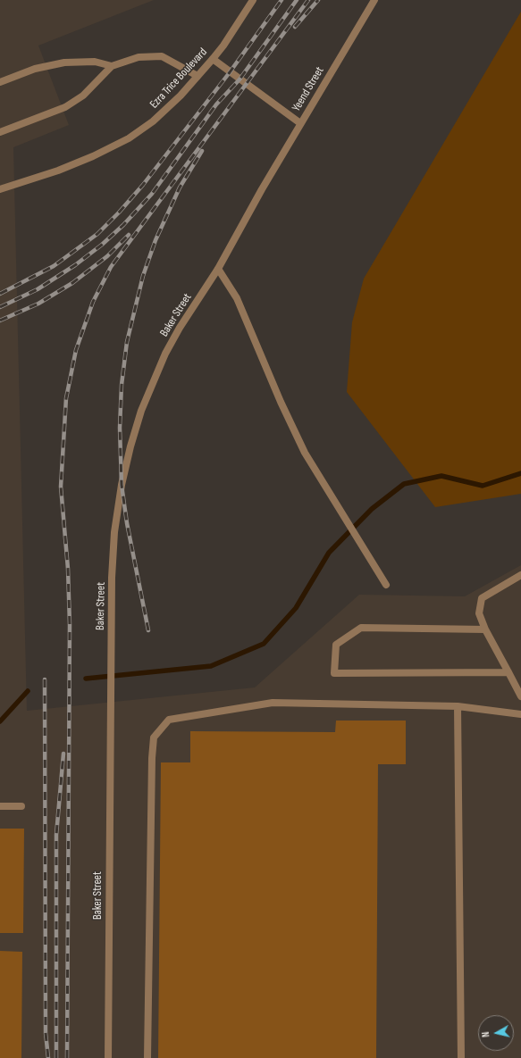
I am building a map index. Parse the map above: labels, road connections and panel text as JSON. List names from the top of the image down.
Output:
{
  "streets": {
    "street": ["Ezra Trice Boulevard", "Yeend Street", "Baker Street"]
  },
  "crossings": [
    ["Yeend Street", "Baker Street"]
  ],
  "north": "left"
}
